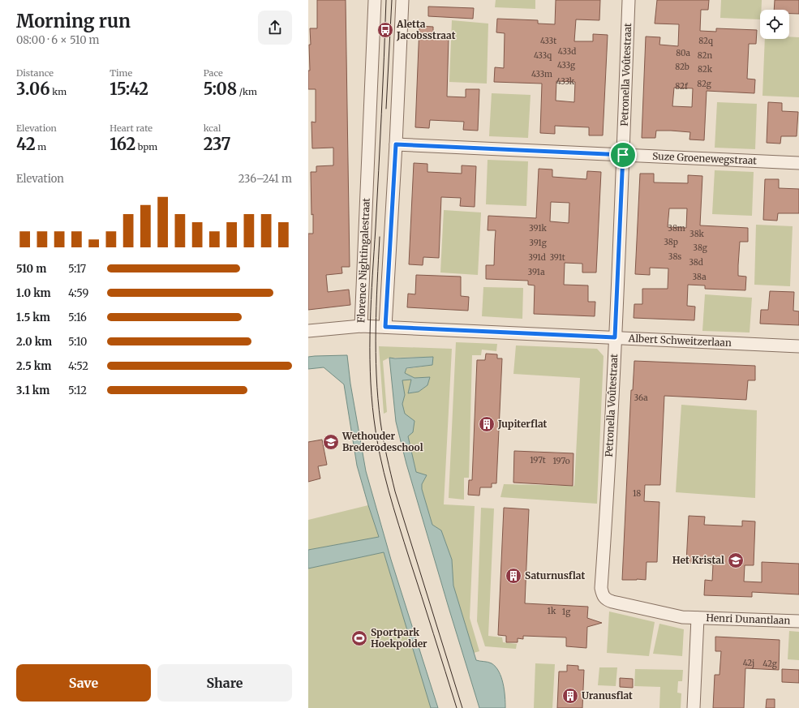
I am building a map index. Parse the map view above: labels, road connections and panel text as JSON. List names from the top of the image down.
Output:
{
  "streets": {
    "street": [
      "Petronella Voûtestraat",
      "Suze Groenewegstraat",
      "Florence Nightingalestraat",
      "Albert Schweitzerlaan",
      "Henri Dunantlaan"
    ]
  },
  "crossings": [
    ["Petronella Voûtestraat", "Suze Groenewegstraat"],
    ["Petronella Voûtestraat", "Albert Schweitzerlaan"],
    ["Petronella Voûtestraat", "Henri Dunantlaan"],
    ["Florence Nightingalestraat", "Albert Schweitzerlaan"]
  ],
  "places": {
    "bus stop": ["Aletta Jacobsstraat"],
    "building": ["Jupiterflat", "Saturnusflat", "Uranusflat"],
    "school or university": ["Wethouder Brederodeschool", "Het Kristal"],
    "sports": ["Sportpark Hoekpolder"]
  },
  "house_numbers": [
    "433t",
    "82q",
    "433d",
    "80a",
    "433q",
    "82n",
    "433g",
    "82b",
    "82k",
    "433m",
    "433k",
    "82g",
    "82f",
    "391k",
    "38m",
    "38k",
    "38p",
    "391g",
    "38g",
    "38s",
    "391d",
    "391t",
    "38d",
    "391a",
    "38a",
    "36a",
    "197t",
    "197o",
    "18",
    "1k",
    "1g",
    "42j",
    "42g"
  ],
  "page": {
    "heading": ["Morning run", "08:00 · 6 × 510 m"],
    "stats": [
      ["Distance", "3.06 km"],
      ["Time", "15:42"],
      ["Pace", "5:08 /km"],
      ["Elevation", "42 m"],
      ["Heart rate", "162 bpm"],
      ["kcal", "237"]
    ],
    "chart": ["Elevation", "236–241 m"],
    "list": [
      {
        "name": "510 m",
        "note": "5:17"
      },
      {
        "name": "1.0 km",
        "note": "4:59"
      },
      {
        "name": "1.5 km",
        "note": "5:16"
      },
      {
        "name": "2.0 km",
        "note": "5:10"
      },
      {
        "name": "2.5 km",
        "note": "4:52"
      },
      {
        "name": "3.1 km",
        "note": "5:12"
      }
    ],
    "buttons": ["Save", "Share"]
  }
}
